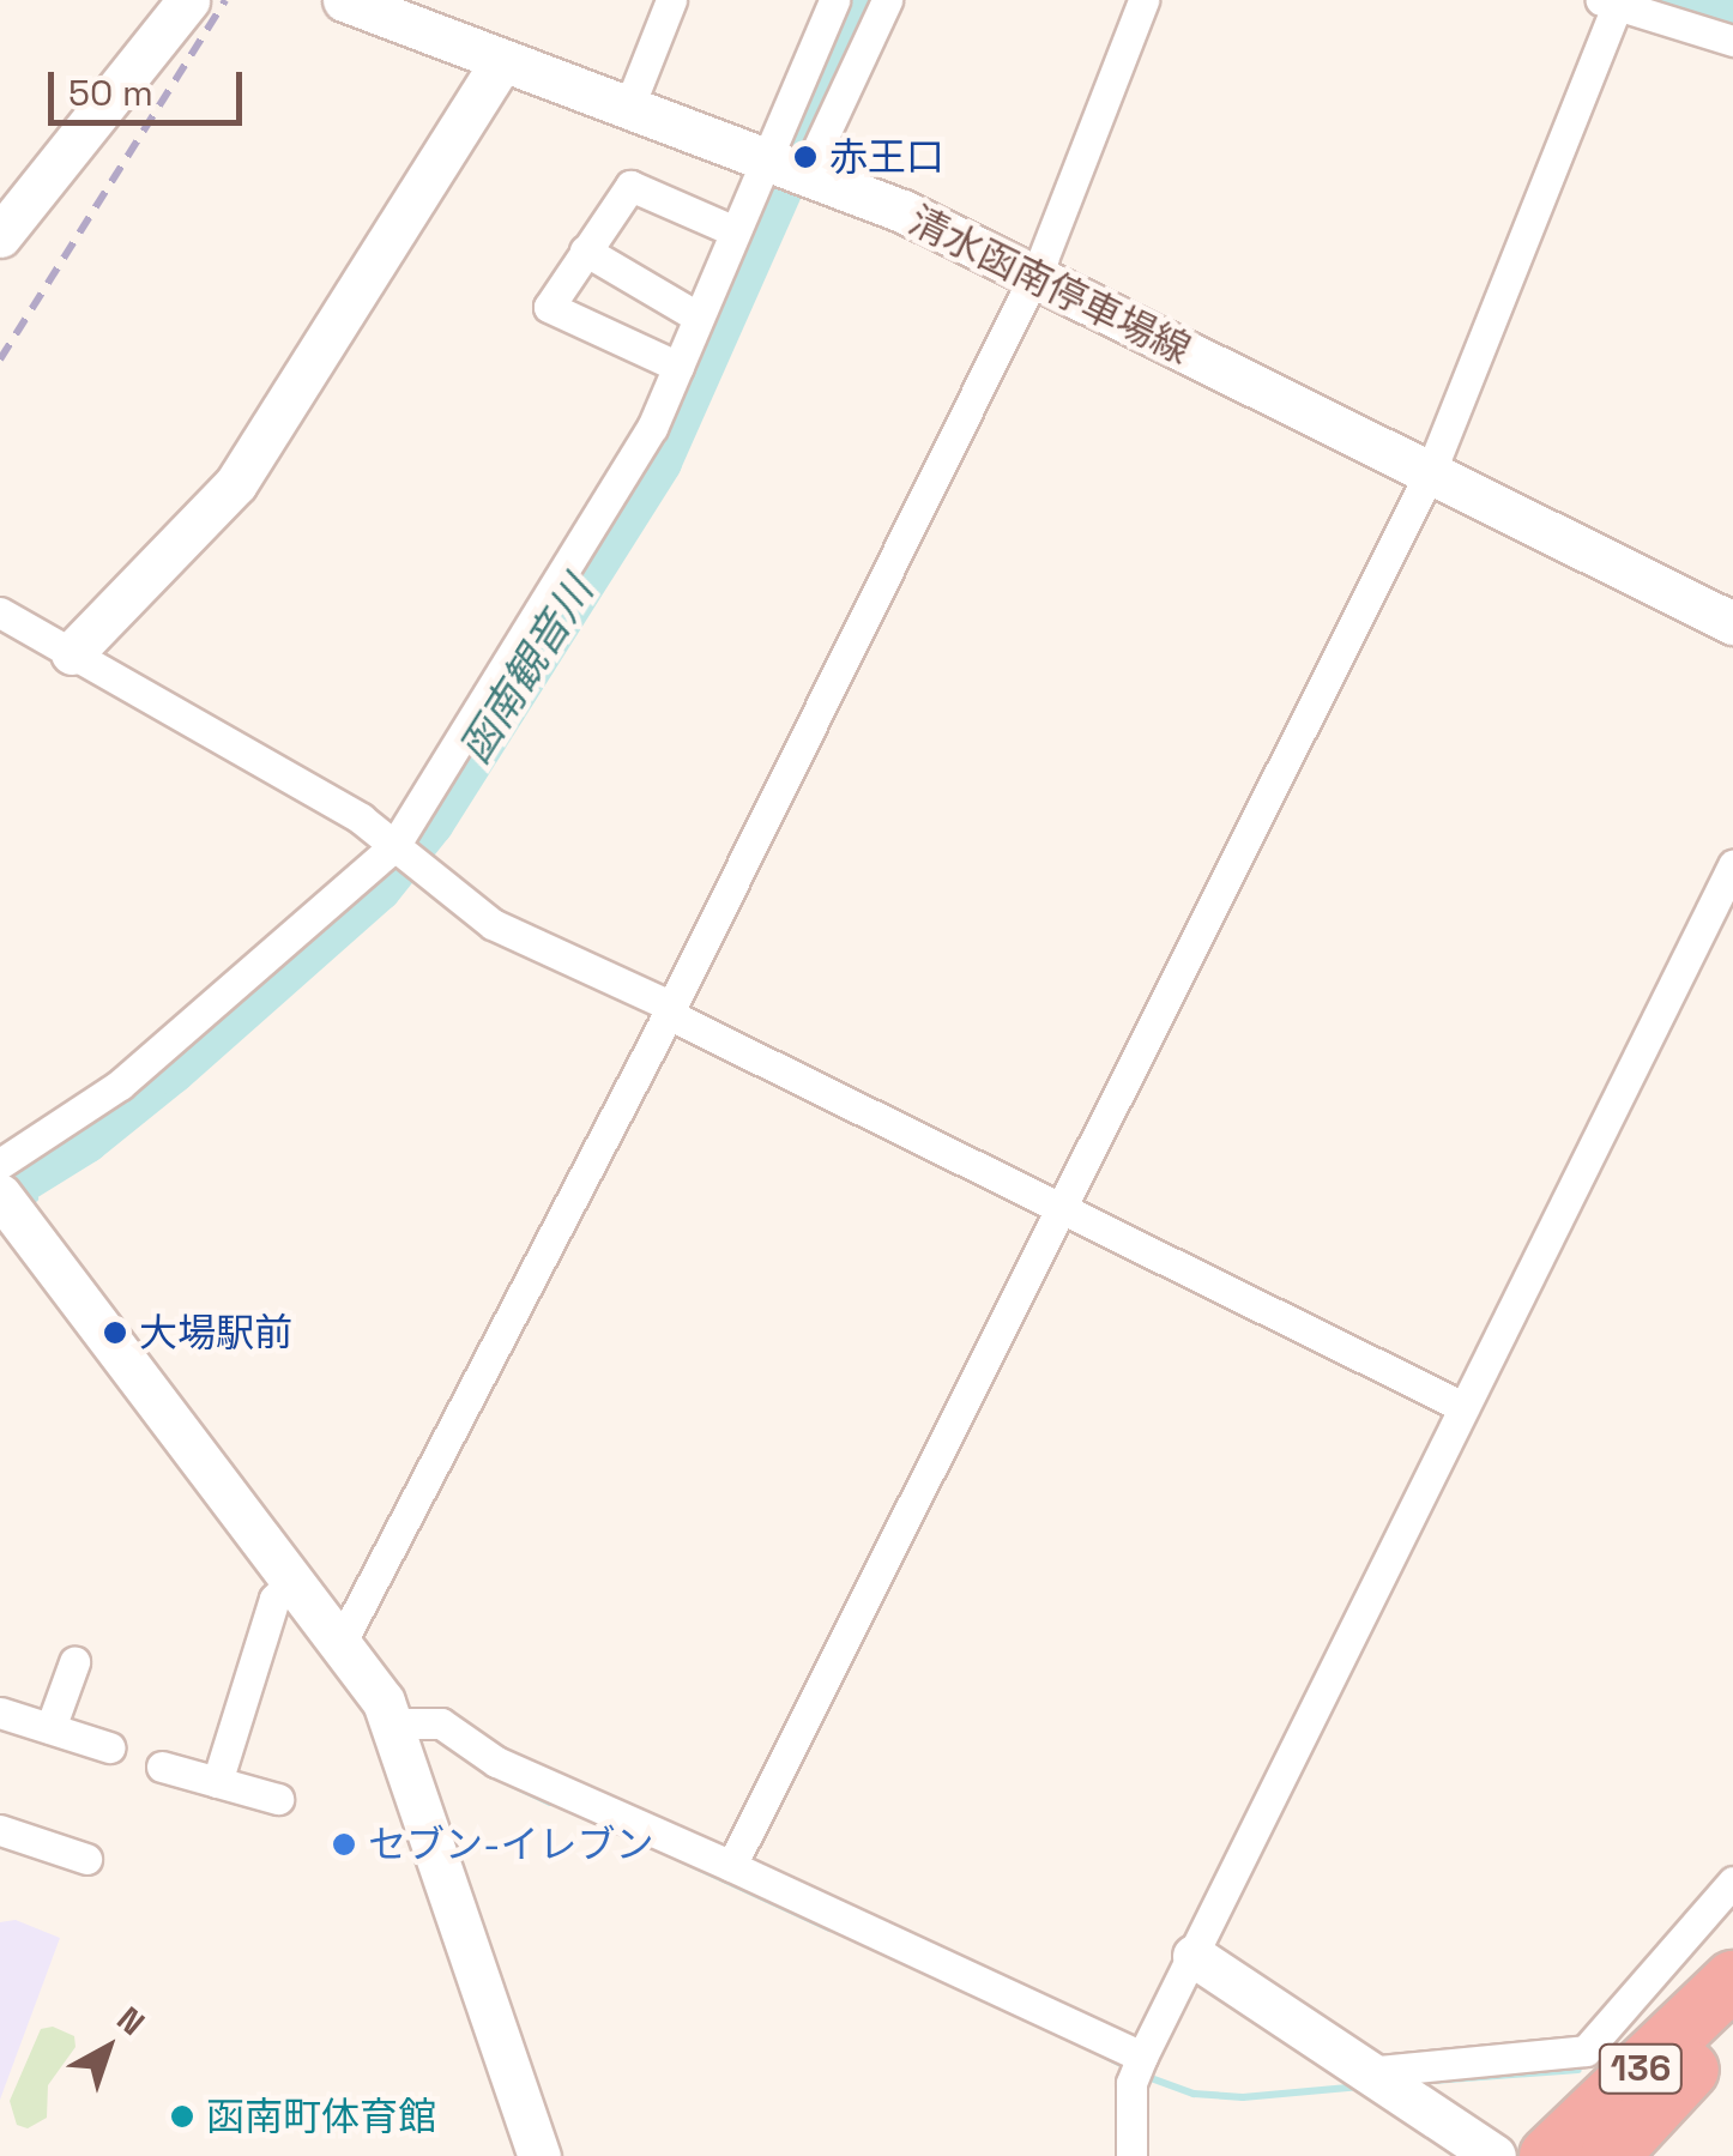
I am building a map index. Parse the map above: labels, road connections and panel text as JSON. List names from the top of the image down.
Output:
{
  "streets": {
    "highway": ["136"],
    "street": ["清水函南停車場線"]
  },
  "water": ["函南観音川"],
  "places": [
    "赤王口",
    "大場駅前",
    "セブン-イレブン",
    "函南町体育館"
  ],
  "scale_bar": "50 m",
  "north": "top right"
}
